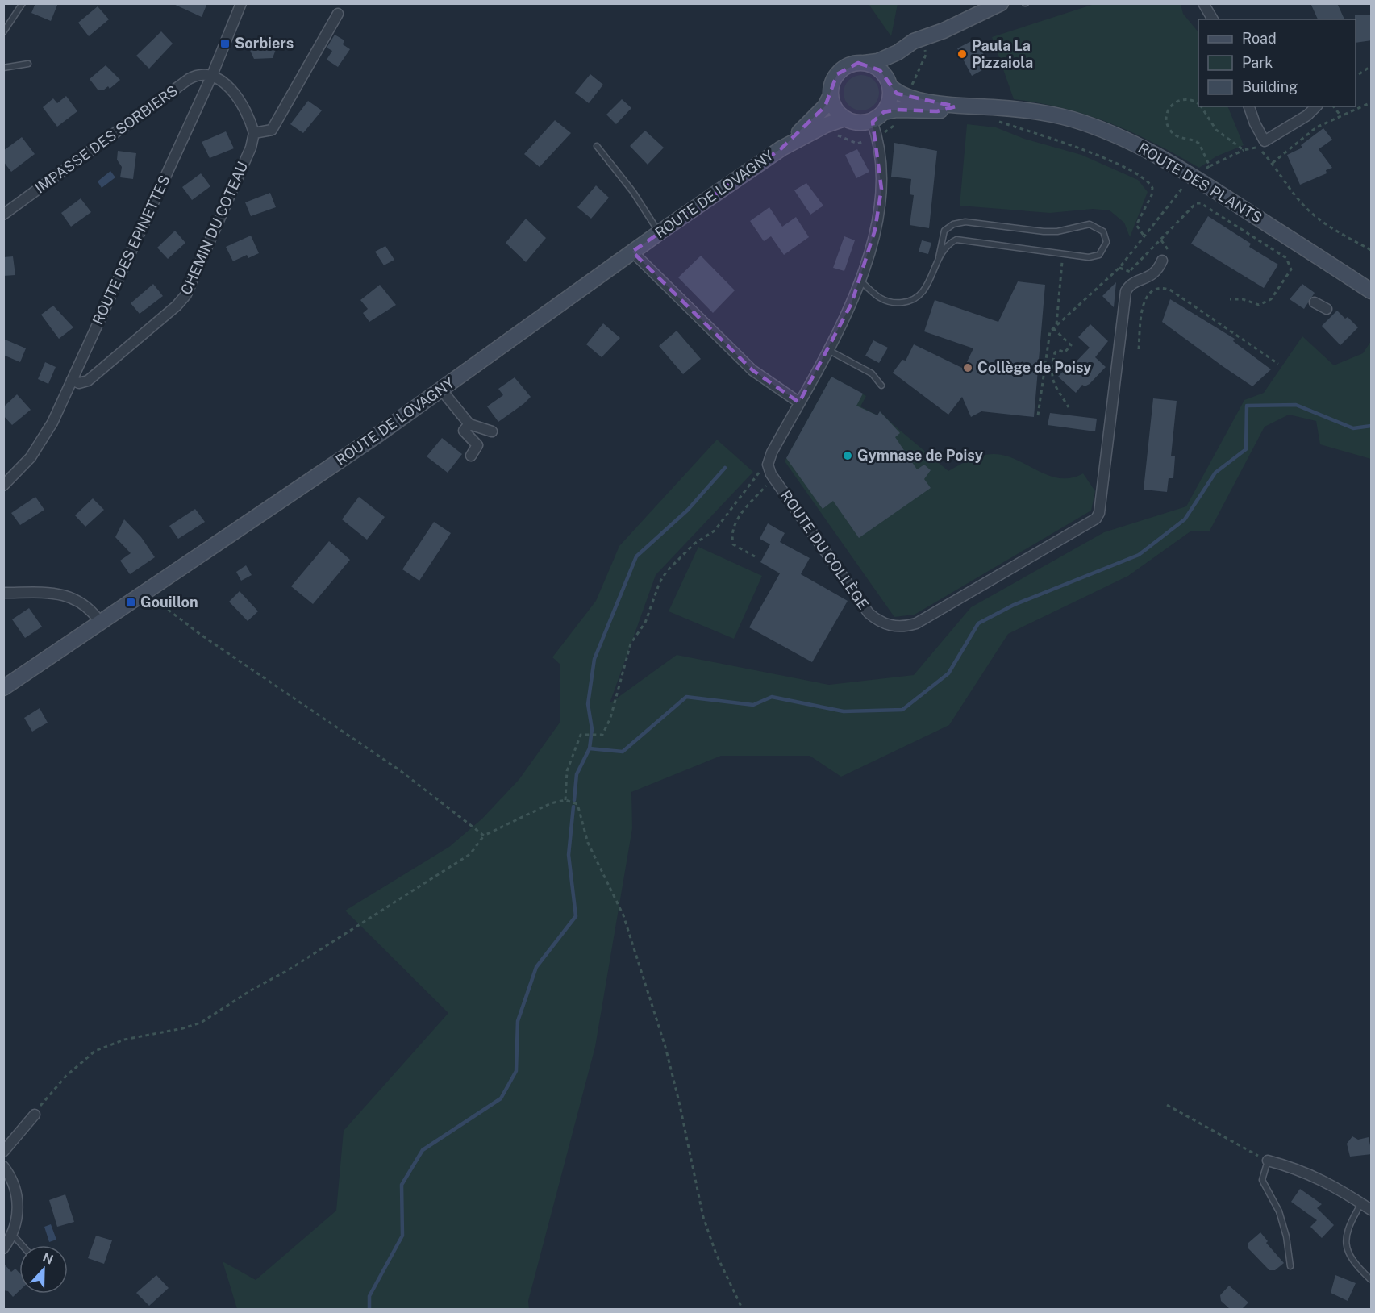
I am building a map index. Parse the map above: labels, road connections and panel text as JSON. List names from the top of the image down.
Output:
{
  "streets": {
    "main road": ["ROUTE DES PLANTS", "ROUTE DE LOVAGNY"],
    "street": [
      "IMPASSE DES SORBIERS",
      "CHEMIN DU COTEAU",
      "ROUTE DES EPINETTES",
      "ROUTE DU COLLÈGE"
    ]
  },
  "crossings": [
    ["IMPASSE DES SORBIERS", "ROUTE DES EPINETTES"],
    ["ROUTE DES PLANTS", "ROUTE DE LOVAGNY"],
    ["CHEMIN DU COTEAU", "ROUTE DES EPINETTES"]
  ],
  "places": {
    "transit": ["Sorbiers", "Gouillon"],
    "other": ["Paula La Pizzaiola", "Collège de Poisy", "Gymnase de Poisy"]
  },
  "legend": ["Road", "Park", "Building"],
  "north": "top"
}
